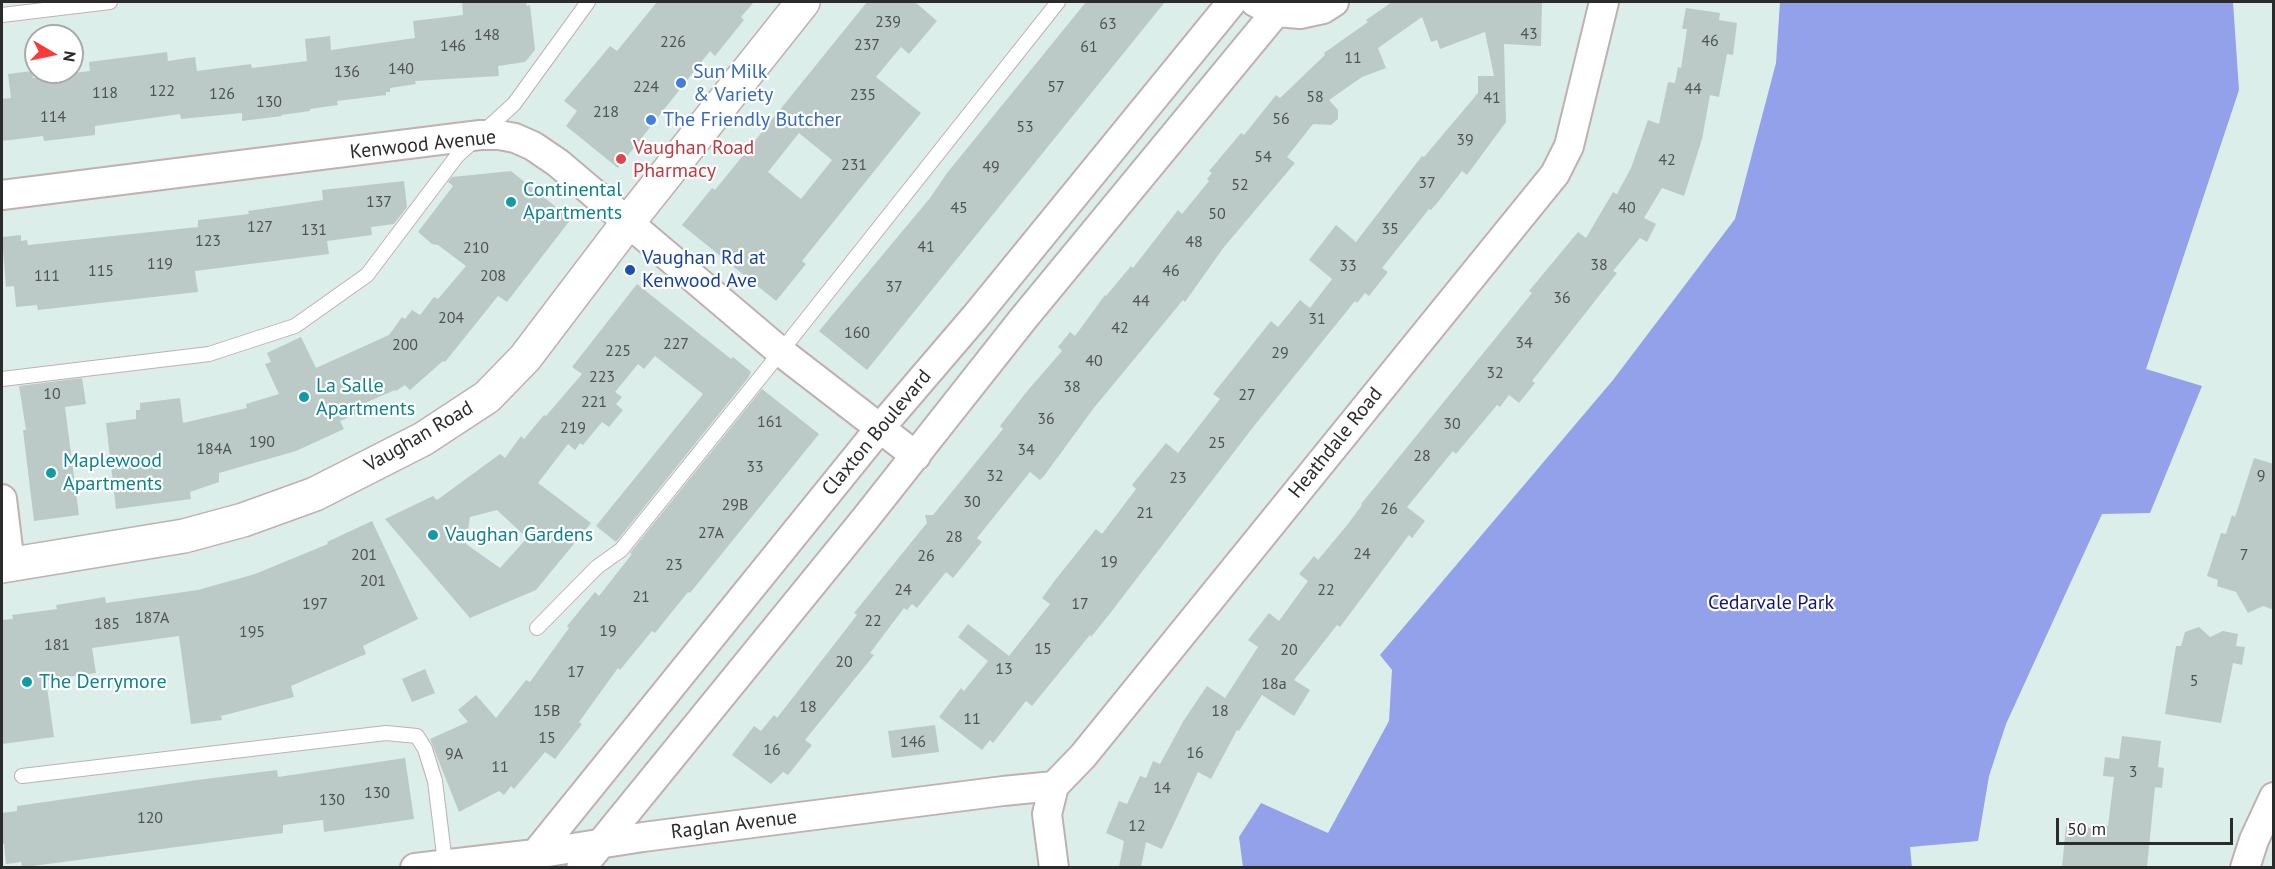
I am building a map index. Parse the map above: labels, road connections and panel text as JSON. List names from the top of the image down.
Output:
{
  "streets": {
    "street": [
      "Kenwood Avenue",
      "Claxton Boulevard",
      "Vaughan Road",
      "Heathdale Road",
      "Raglan Avenue"
    ]
  },
  "crossings": [
    ["Kenwood Avenue", "Claxton Boulevard"],
    ["Kenwood Avenue", "Vaughan Road"],
    ["Claxton Boulevard", "Raglan Avenue"],
    ["Heathdale Road", "Raglan Avenue"]
  ],
  "parks": ["Cedarvale Park"],
  "places": [
    "Sun Milk & Variety",
    "The Friendly Butcher",
    "Vaughan Road Pharmacy",
    "Continental Apartments",
    "Vaughan Rd at Kenwood Ave",
    "La Salle Apartments",
    "Maplewood Apartments",
    "Vaughan Gardens",
    "The Derrymore"
  ],
  "house_numbers": [
    "239",
    "63",
    "43",
    "148",
    "46",
    "226",
    "237",
    "146",
    "61",
    "11",
    "140",
    "136",
    "224",
    "57",
    "44",
    "122",
    "118",
    "126",
    "235",
    "58",
    "41",
    "130",
    "218",
    "114",
    "56",
    "53",
    "39",
    "54",
    "42",
    "231",
    "49",
    "37",
    "52",
    "137",
    "45",
    "40",
    "50",
    "127",
    "35",
    "131",
    "123",
    "48",
    "41",
    "210",
    "119",
    "38",
    "33",
    "115",
    "46",
    "111",
    "208",
    "37",
    "36",
    "44",
    "204",
    "31",
    "42",
    "160",
    "34",
    "227",
    "200",
    "225",
    "29",
    "40",
    "32",
    "223",
    "38",
    "10",
    "27",
    "221",
    "36",
    "161",
    "30",
    "219",
    "190",
    "25",
    "184A",
    "34",
    "28",
    "33",
    "32",
    "9",
    "23",
    "30",
    "29B",
    "26",
    "21",
    "27A",
    "28",
    "24",
    "201",
    "7",
    "26",
    "19",
    "23",
    "201",
    "24",
    "22",
    "21",
    "197",
    "17",
    "187A",
    "22",
    "185",
    "19",
    "195",
    "181",
    "15",
    "20",
    "20",
    "13",
    "17",
    "5",
    "18a",
    "18",
    "15B",
    "18",
    "11",
    "15",
    "146",
    "16",
    "16",
    "9A",
    "11",
    "3",
    "14",
    "130",
    "130",
    "120",
    "12"
  ],
  "scale_bar": "50 m",
  "north": "right"
}
